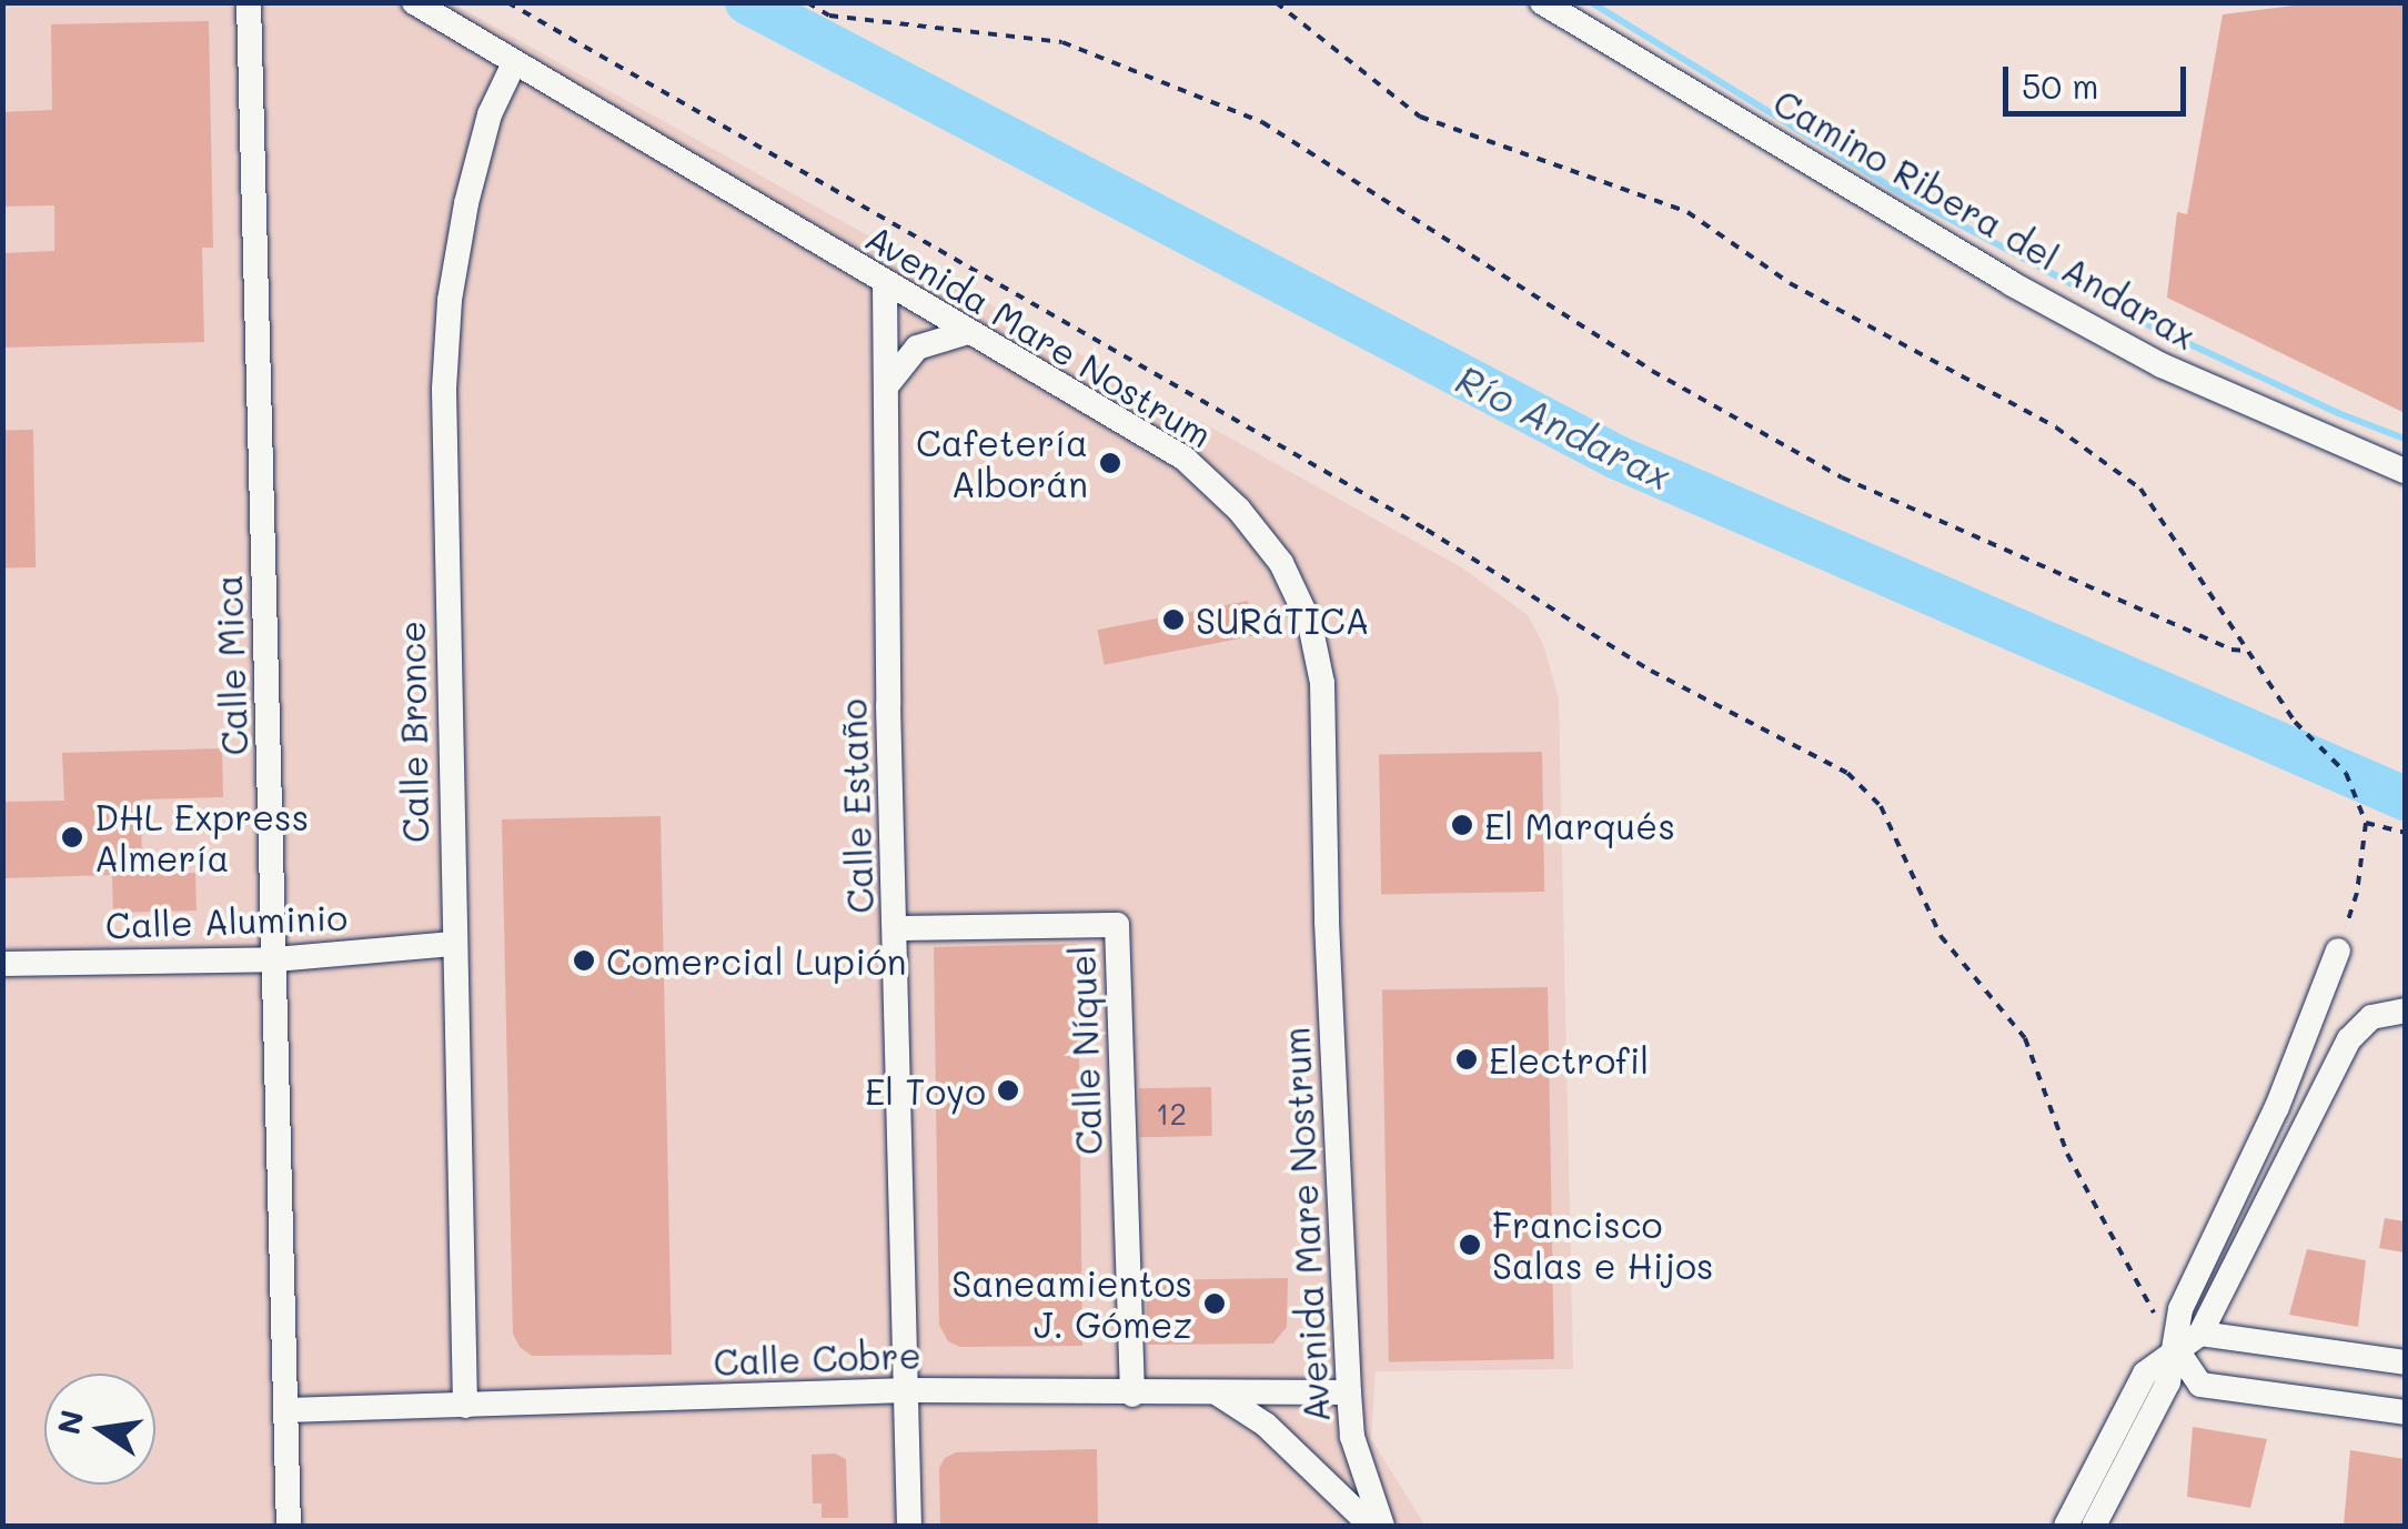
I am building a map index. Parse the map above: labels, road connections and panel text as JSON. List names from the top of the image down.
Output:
{
  "streets": {
    "street": [
      "Camino Ribera del Andarax",
      "Avenida Mare Nostrum",
      "Calle Mica",
      "Calle Bronce",
      "Calle Estaño",
      "Calle Aluminio",
      "Calle Níquel",
      "Calle Cobre"
    ]
  },
  "crossings": [
    ["Avenida Mare Nostrum", "Calle Bronce"],
    ["Avenida Mare Nostrum", "Calle Estaño"],
    ["Avenida Mare Nostrum", "Calle Cobre"],
    ["Calle Mica", "Calle Aluminio"],
    ["Calle Mica", "Calle Cobre"],
    ["Calle Bronce", "Calle Aluminio"],
    ["Calle Bronce", "Calle Cobre"],
    ["Calle Estaño", "Calle Níquel"],
    ["Calle Estaño", "Calle Cobre"],
    ["Calle Níquel", "Calle Cobre"]
  ],
  "water": ["Río Andarax"],
  "places": [
    "Cafetería Alborán",
    "SURáTICA",
    "El Marqués",
    "DHL Express Almería",
    "Comercial Lupión",
    "Electrofil",
    "El Toyo",
    "Francisco Salas e Hijos",
    "Saneamientos J. Gómez"
  ],
  "house_numbers": ["12"],
  "scale_bar": "50 m",
  "north": "left"
}
